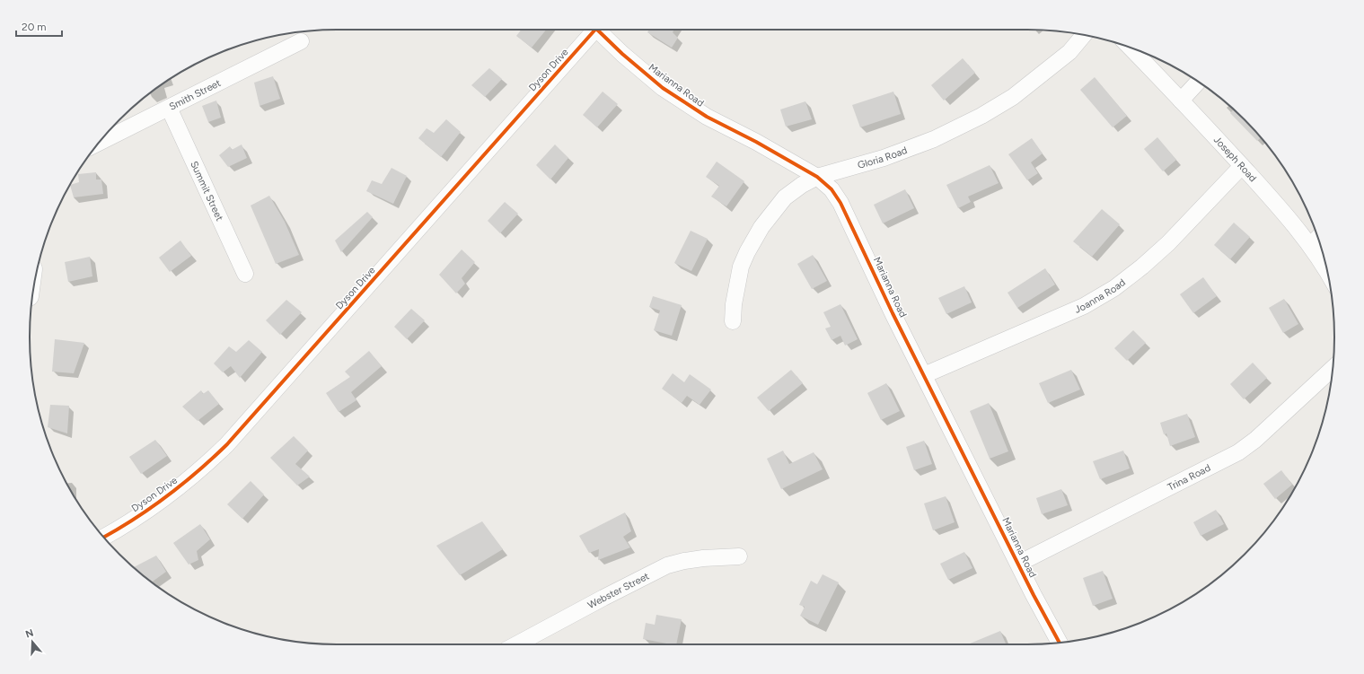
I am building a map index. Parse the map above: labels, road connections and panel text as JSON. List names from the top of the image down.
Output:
{
  "streets": {
    "street": [
      "Dyson Drive",
      "Marianna Road",
      "Smith Street",
      "Gloria Road",
      "Joseph Road",
      "Summit Street",
      "Joanna Road",
      "Trina Road",
      "Webster Street"
    ]
  },
  "crossings": [
    ["Marianna Road", "Gloria Road"],
    ["Marianna Road", "Joanna Road"],
    ["Marianna Road", "Trina Road"],
    ["Smith Street", "Summit Street"],
    ["Joseph Road", "Joanna Road"]
  ],
  "scale_bar": "20 m",
  "north": "top"
}
